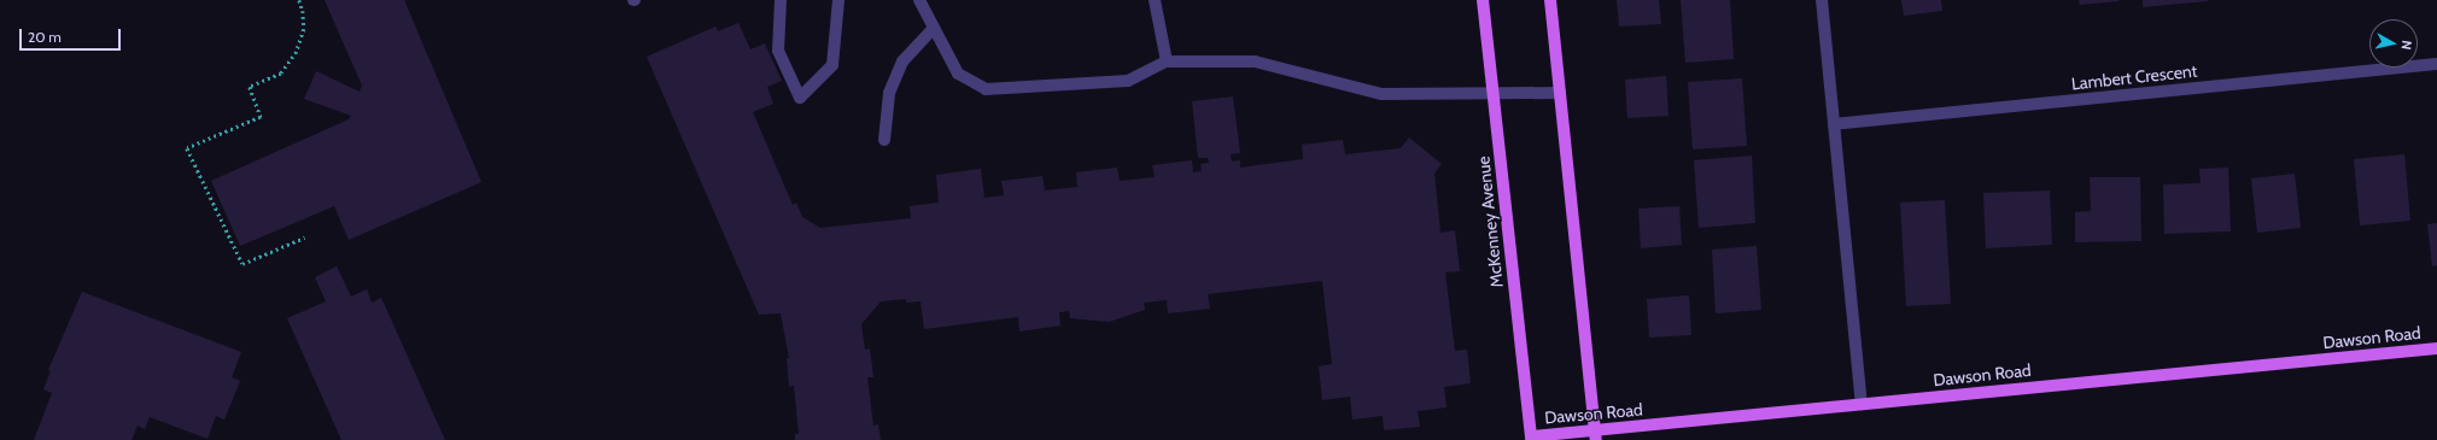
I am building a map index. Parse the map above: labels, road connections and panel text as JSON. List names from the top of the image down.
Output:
{
  "streets": {
    "main road": ["McKenney Avenue", "Dawson Road"],
    "street": ["Lambert Crescent"]
  },
  "crossings": [
    ["McKenney Avenue", "Dawson Road"]
  ],
  "scale_bar": "20 m",
  "north": "right"
}
